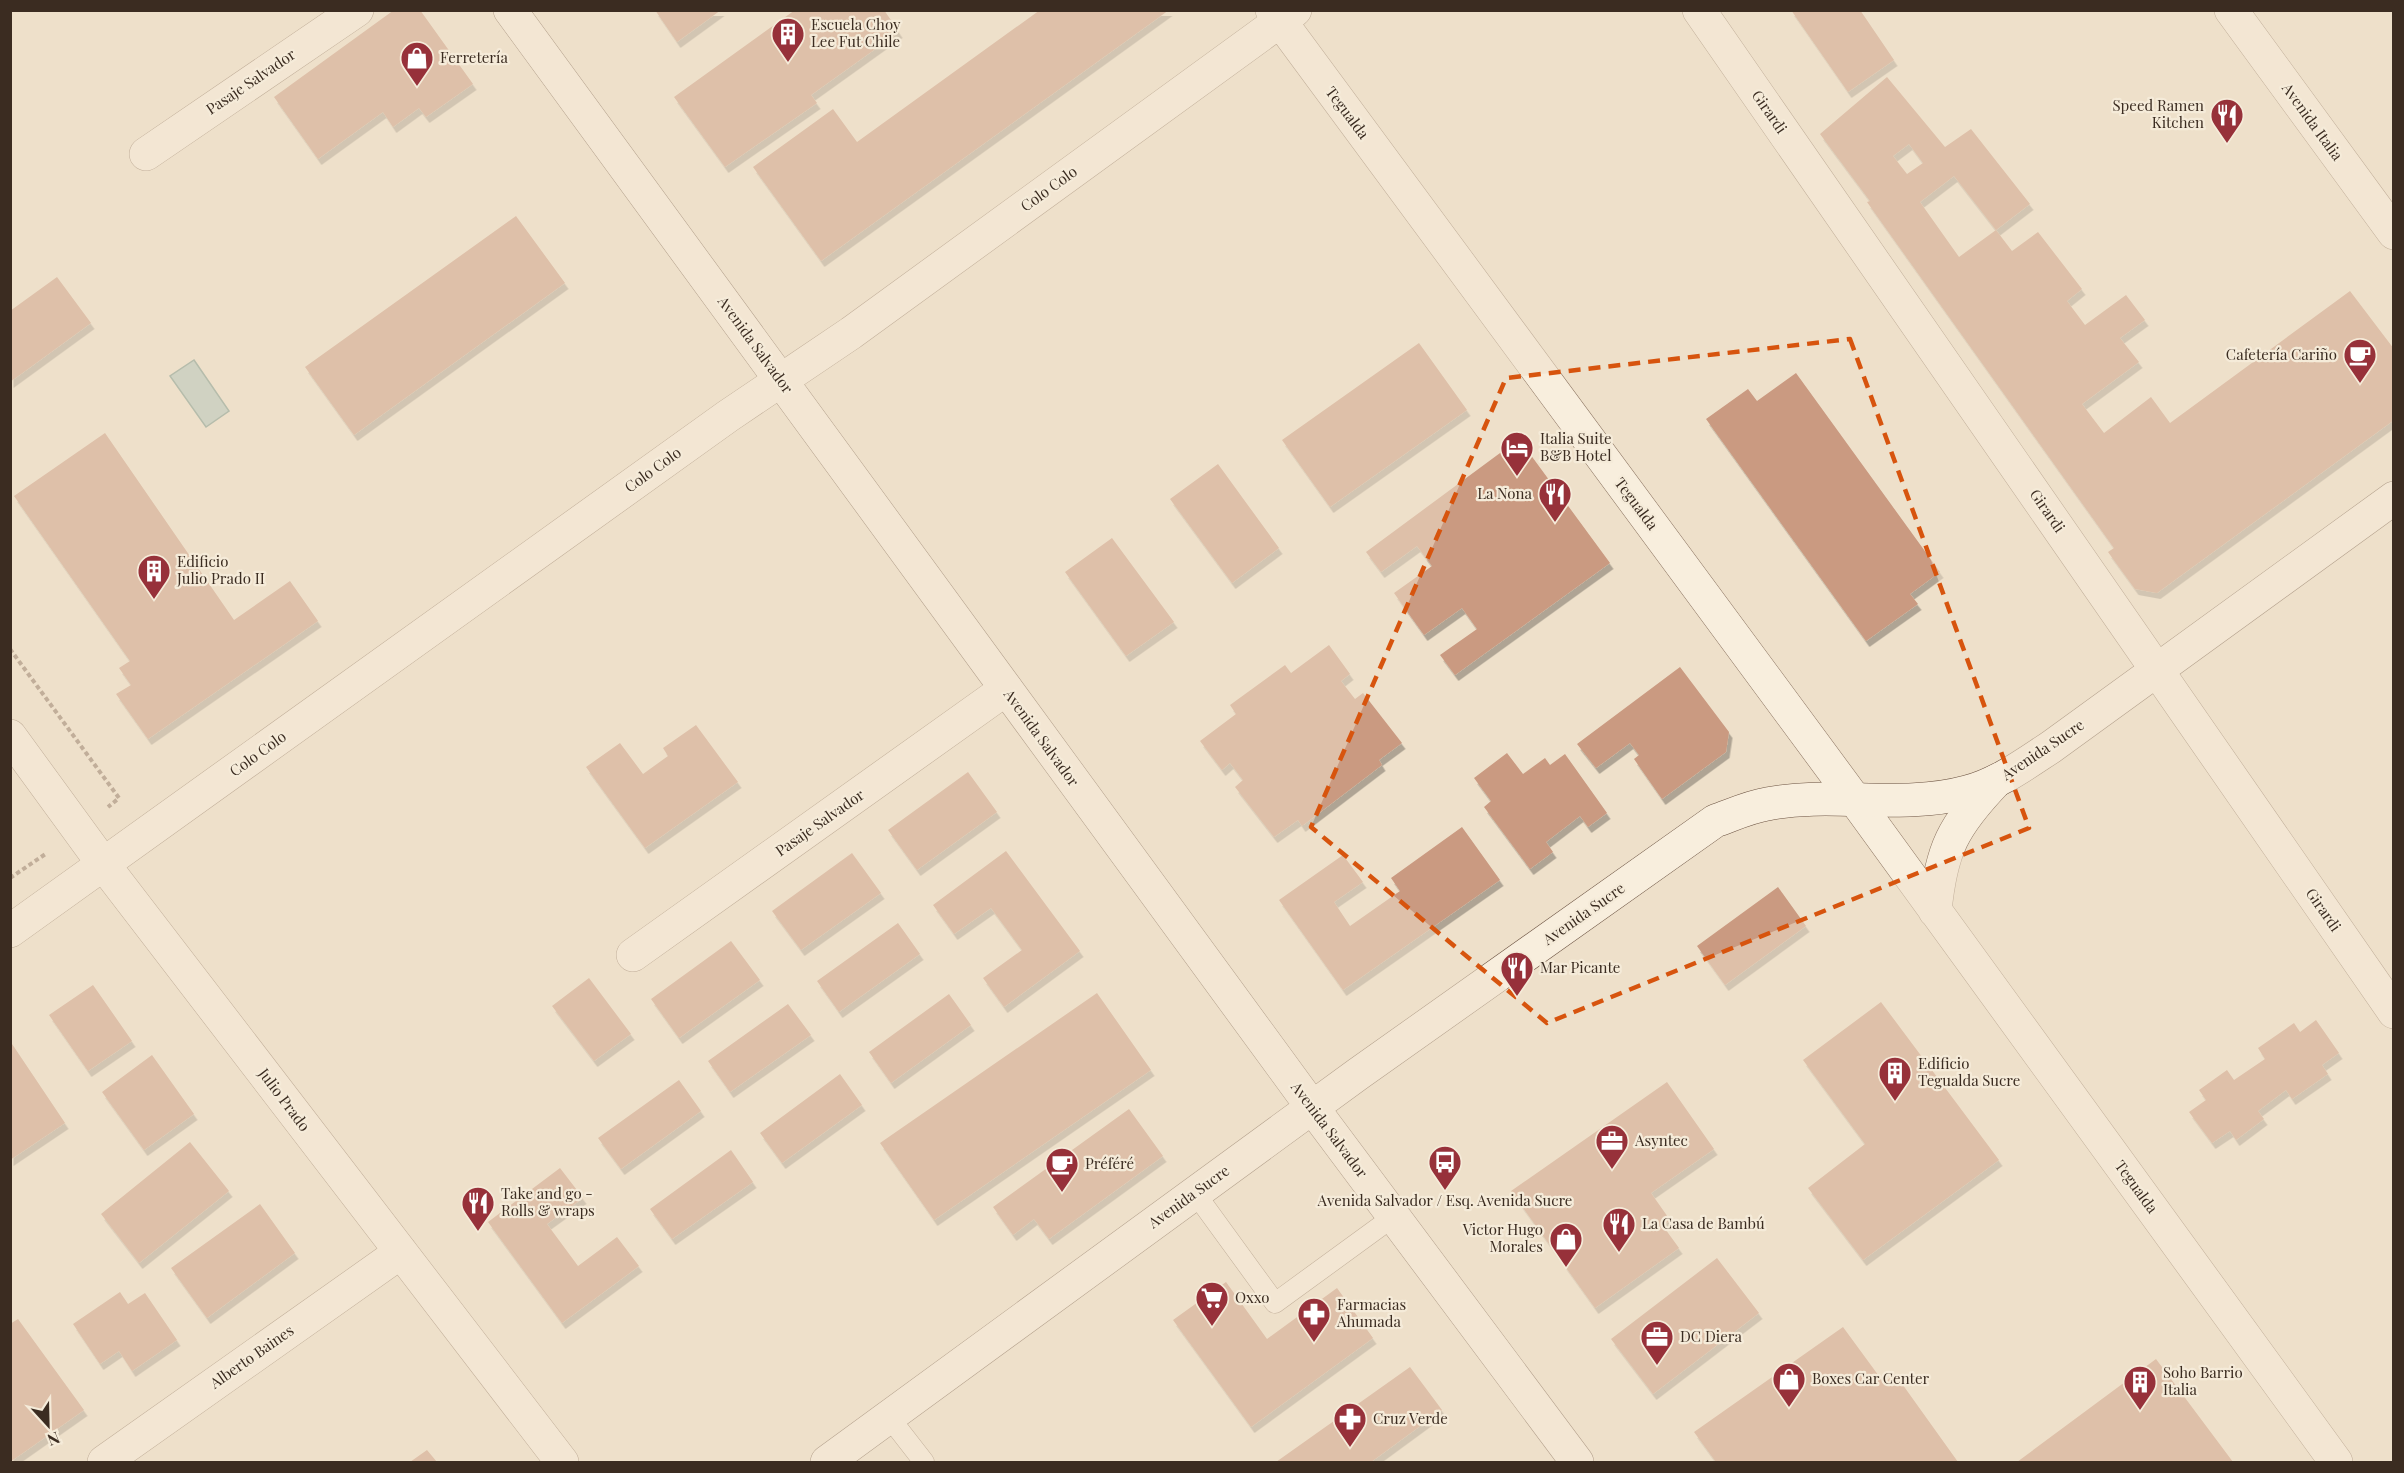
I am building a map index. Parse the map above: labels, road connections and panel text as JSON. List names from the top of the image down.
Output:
{
  "streets": {
    "street": [
      "Pasaje Salvador",
      "Girardi",
      "Tegualda",
      "Avenida Italia",
      "Colo Colo",
      "Avenida Salvador",
      "Avenida Sucre",
      "Julio Prado",
      "Alberto Baines"
    ]
  },
  "crossings": [
    ["Pasaje Salvador", "Avenida Salvador"],
    ["Girardi", "Avenida Sucre"],
    ["Tegualda", "Colo Colo"],
    ["Tegualda", "Avenida Sucre"],
    ["Colo Colo", "Avenida Salvador"],
    ["Colo Colo", "Julio Prado"],
    ["Avenida Salvador", "Avenida Sucre"],
    ["Julio Prado", "Alberto Baines"]
  ],
  "places": {
    "building": [
      "Escuela Choy Lee Fut Chile",
      "Edificio Julio Prado II",
      "Edificio Tegualda Sucre",
      "Soho Barrio Italia"
    ],
    "shop": ["Ferretería", "Victor Hugo Morales", "Boxes Car Center"],
    "restaurant": [
      "Speed Ramen Kitchen",
      "La Nona",
      "Mar Picante",
      "Take and go - Rolls & wraps",
      "La Casa de Bambú"
    ],
    "cafe": ["Cafetería Cariño", "Préféré"],
    "hotel": ["Italia Suite B&B Hotel"],
    "office": ["Asyntec", "DC Diera"],
    "bus stop": ["Avenida Salvador / Esq. Avenida Sucre"],
    "supermarket": ["Oxxo"],
    "pharmacy": ["Farmacias Ahumada", "Cruz Verde"]
  },
  "north": "bottom"
}
